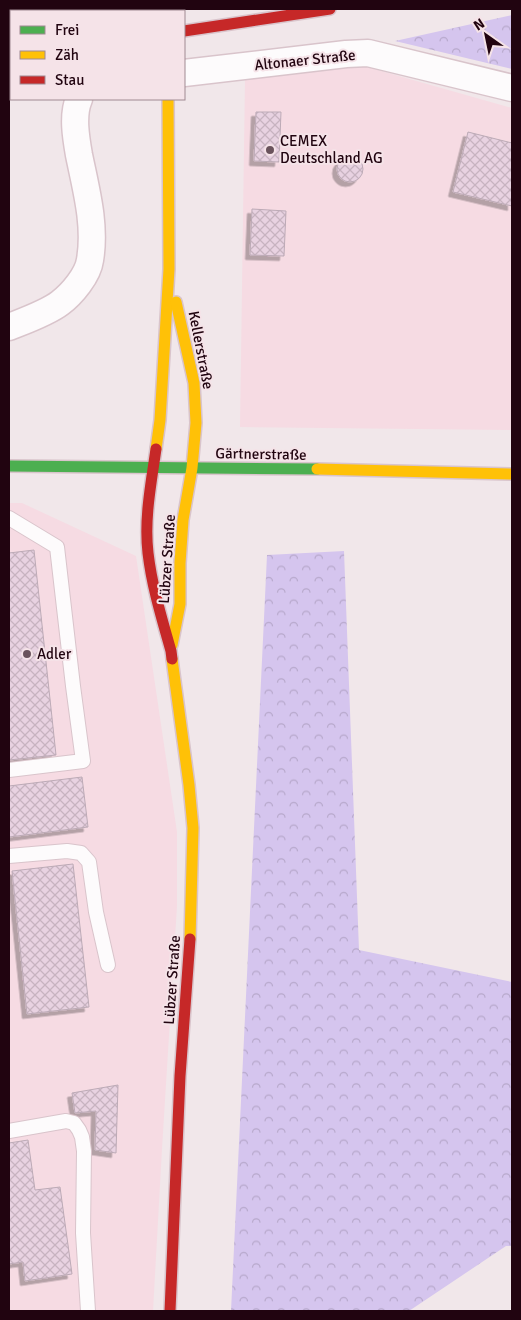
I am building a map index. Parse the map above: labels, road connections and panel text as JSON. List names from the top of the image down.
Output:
{
  "streets": {
    "main road": ["Kellerstraße", "Gärtnerstraße", "Lübzer Straße"],
    "street": ["Altonaer Straße"]
  },
  "crossings": [
    ["Kellerstraße", "Gärtnerstraße"],
    ["Kellerstraße", "Lübzer Straße"],
    ["Gärtnerstraße", "Lübzer Straße"]
  ],
  "places": ["CEMEX Deutschland AG", "Adler"],
  "legend": ["Frei", "Zäh", "Stau"],
  "north": "top left"
}
